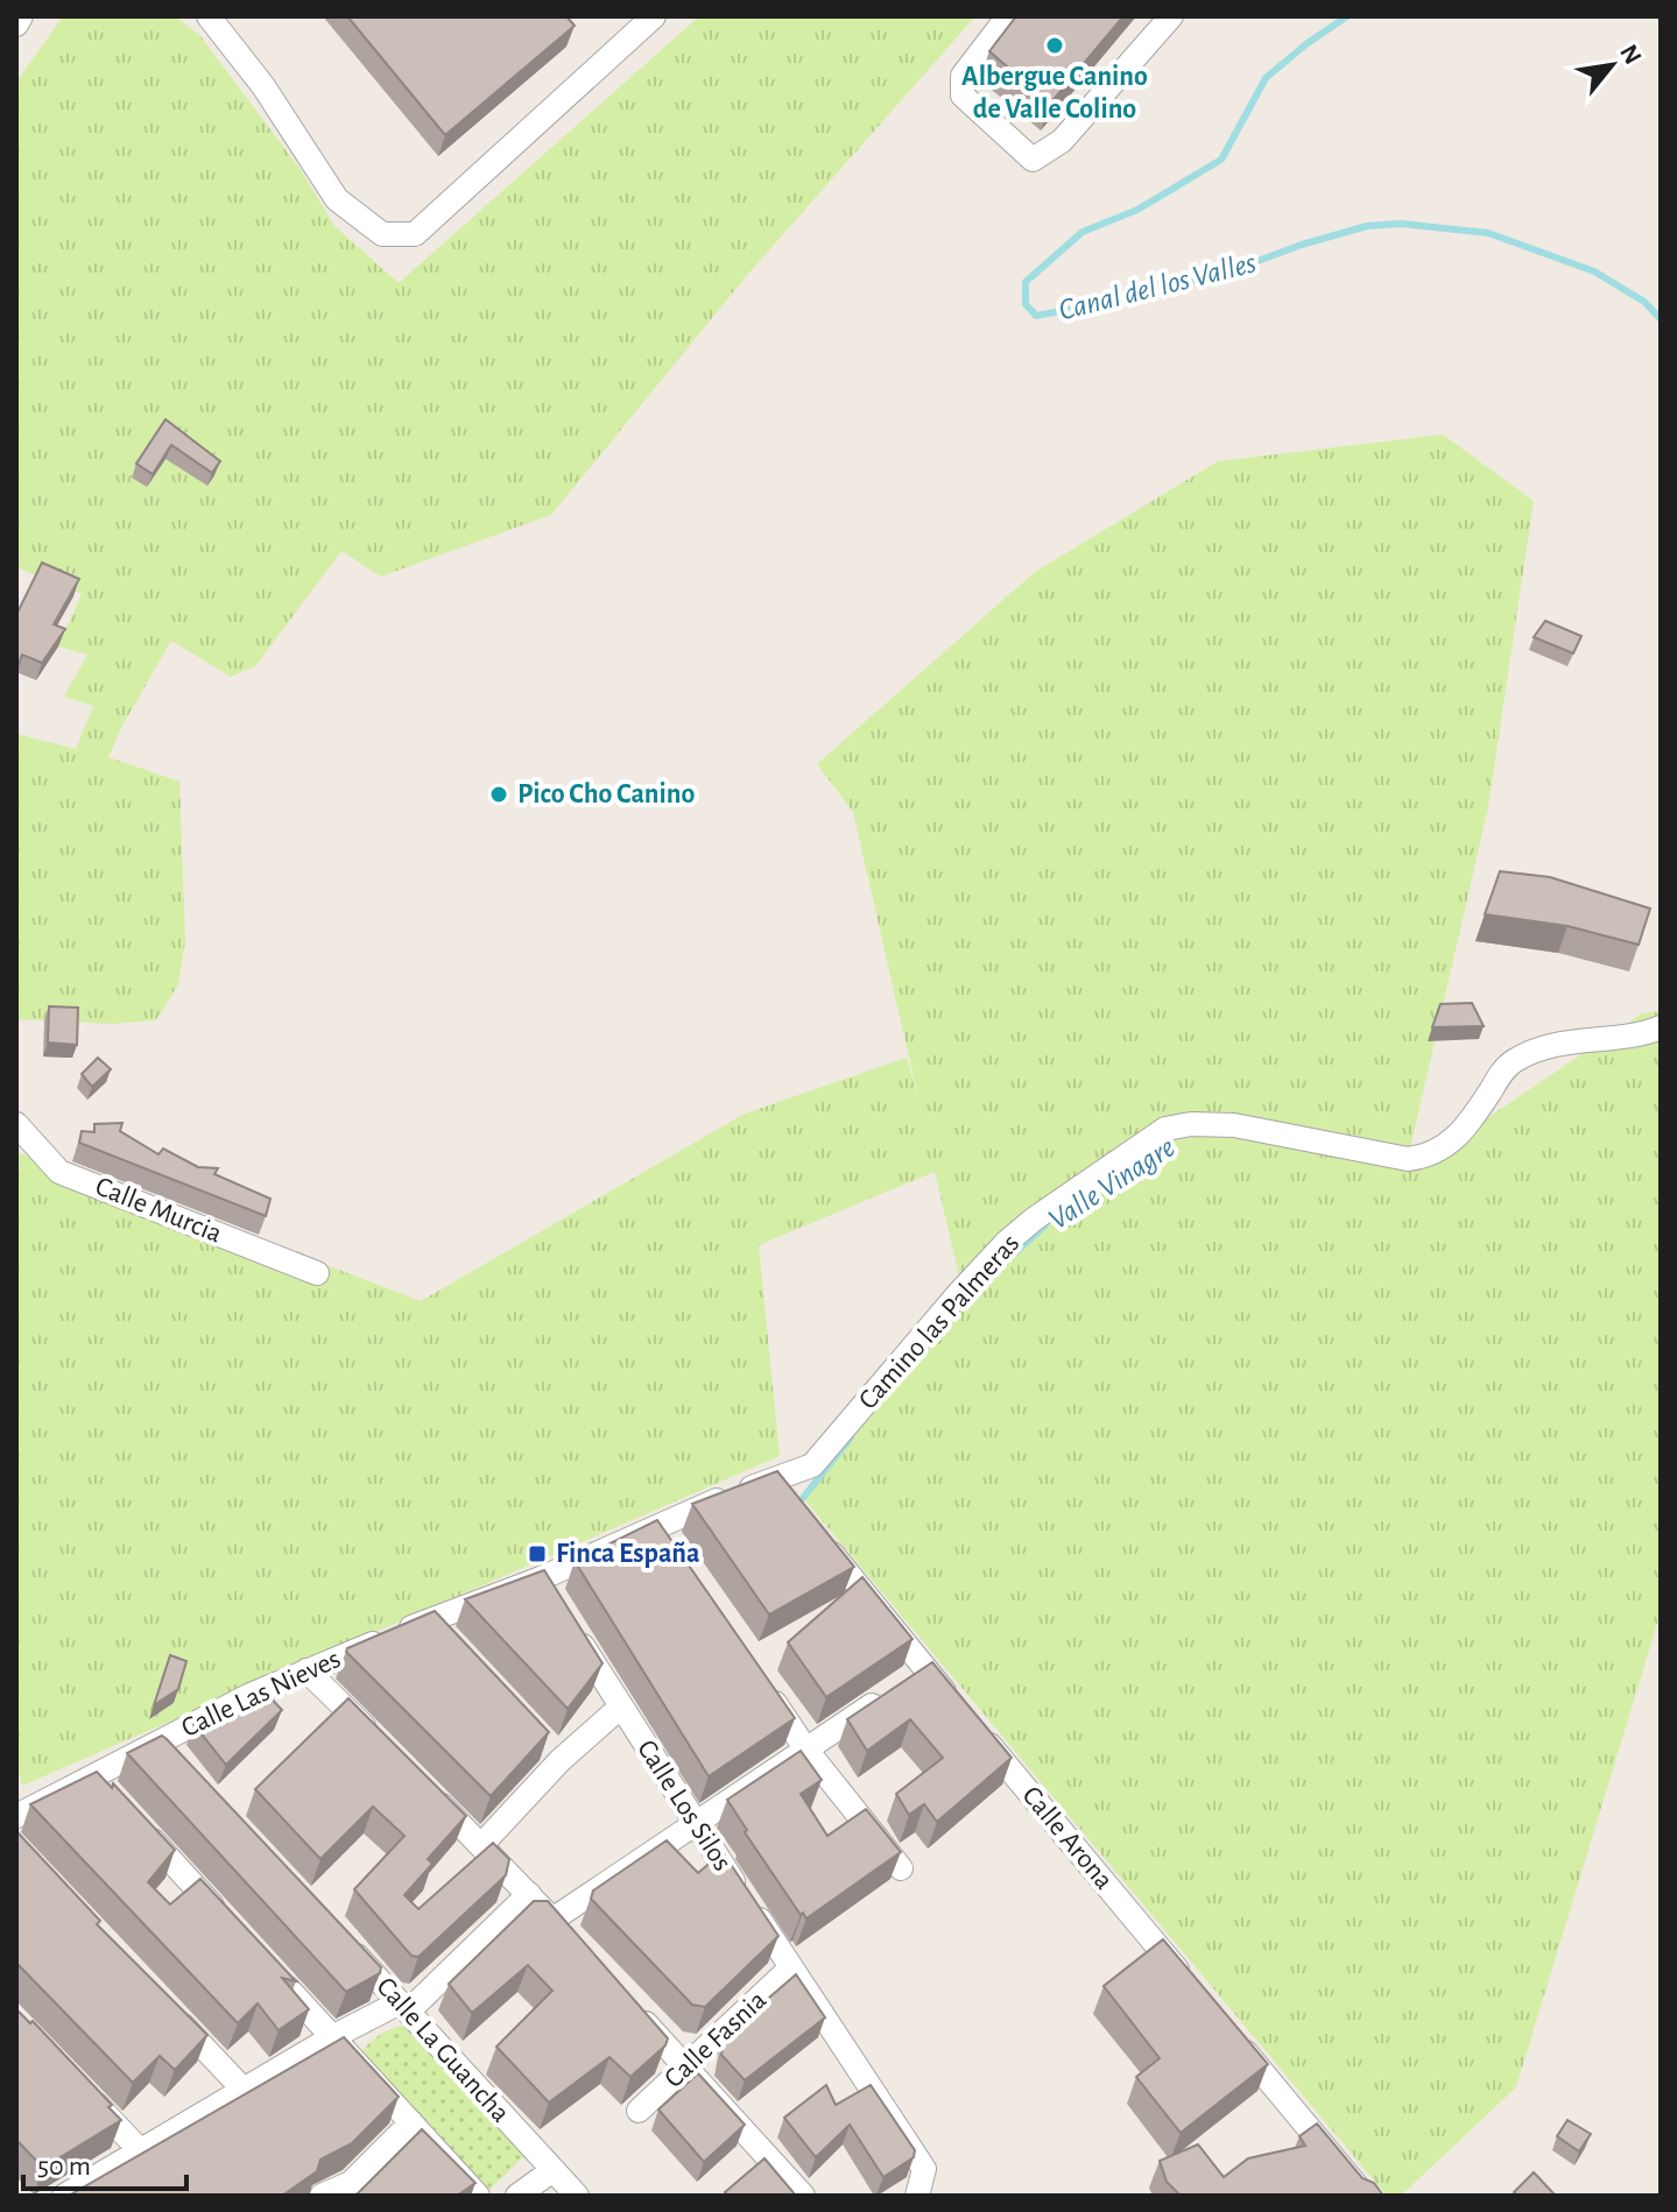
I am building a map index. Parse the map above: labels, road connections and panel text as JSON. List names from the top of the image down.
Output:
{
  "streets": {
    "street": [
      "Calle Murcia",
      "Camino las Palmeras",
      "Calle Las Nieves",
      "Calle Los Silos",
      "Calle Arona",
      "Calle Fasnia",
      "Calle La Guancha"
    ]
  },
  "crossings": [
    ["Camino las Palmeras", "Calle Las Nieves"],
    ["Calle Los Silos", "Calle Fasnia"]
  ],
  "water": ["Canal del los Valles", "Valle Vinagre"],
  "places": {
    "other": ["Albergue Canino de Valle Colino", "Pico Cho Canino"],
    "transit": ["Finca España"]
  },
  "scale_bar": "50 m",
  "north": "top right"
}
